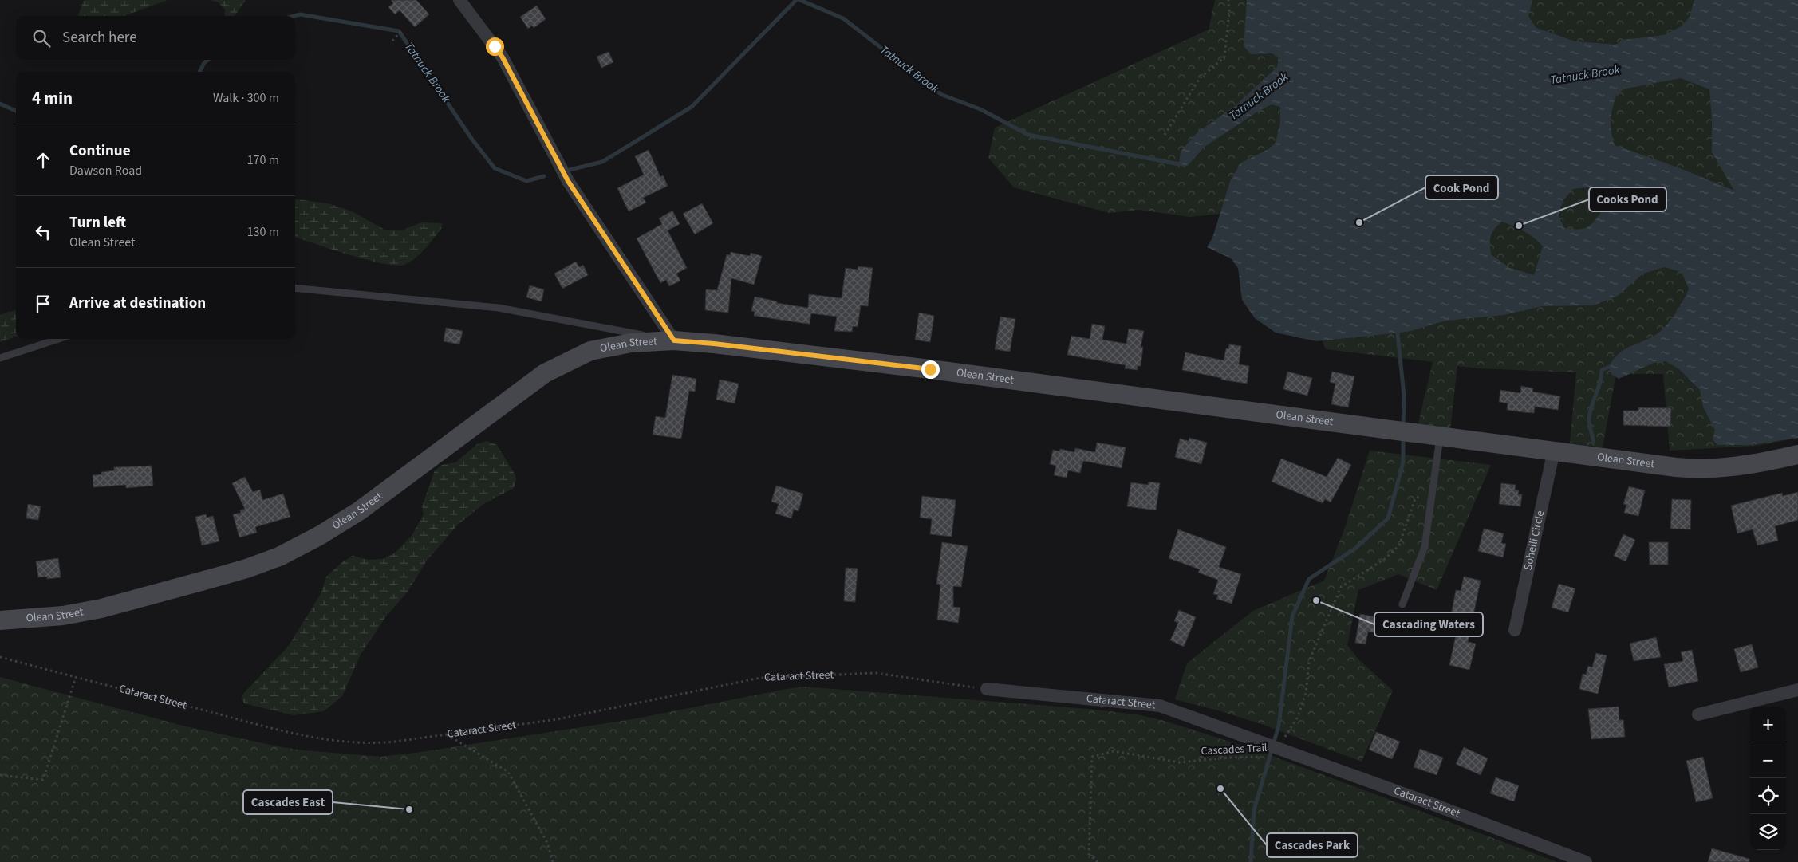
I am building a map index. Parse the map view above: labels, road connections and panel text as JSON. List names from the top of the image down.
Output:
{
  "streets": {
    "street": ["Olean Street", "Soheili Circle", "Cataract Street"],
    "path": ["Cascades Trail"]
  },
  "crossings": [
    ["Olean Street", "Soheili Circle"],
    ["Cataract Street", "Cascades Trail"]
  ],
  "water": ["Tatnuck Brook"],
  "places": [
    "Cook Pond",
    "Cooks Pond",
    "Cascading Waters",
    "Cascades Park",
    "Cascades East"
  ],
  "page": {
    "search": "Search here",
    "heading": ["4 min", "Walk · 300 m"],
    "list": [
      ["Continue", "Dawson Road", "170 m"],
      ["Turn left", "Olean Street", "130 m"],
      "Arrive at destination"
    ],
    "map_buttons": ["+", "−"]
  }
}
